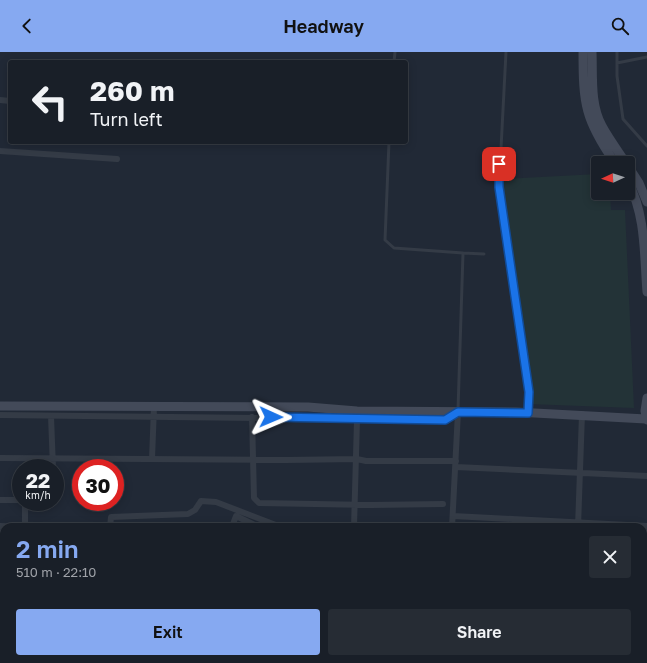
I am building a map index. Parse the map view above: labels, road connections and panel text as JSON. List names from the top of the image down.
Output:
{
  "north": "left",
  "page": {
    "header": "Headway",
    "turn": ["260 m", "Turn left"],
    "speed": "22 km/h",
    "limit": "30",
    "heading": ["2 min", "510 m · 22:10"],
    "buttons": ["Exit", "Share"]
  }
}
